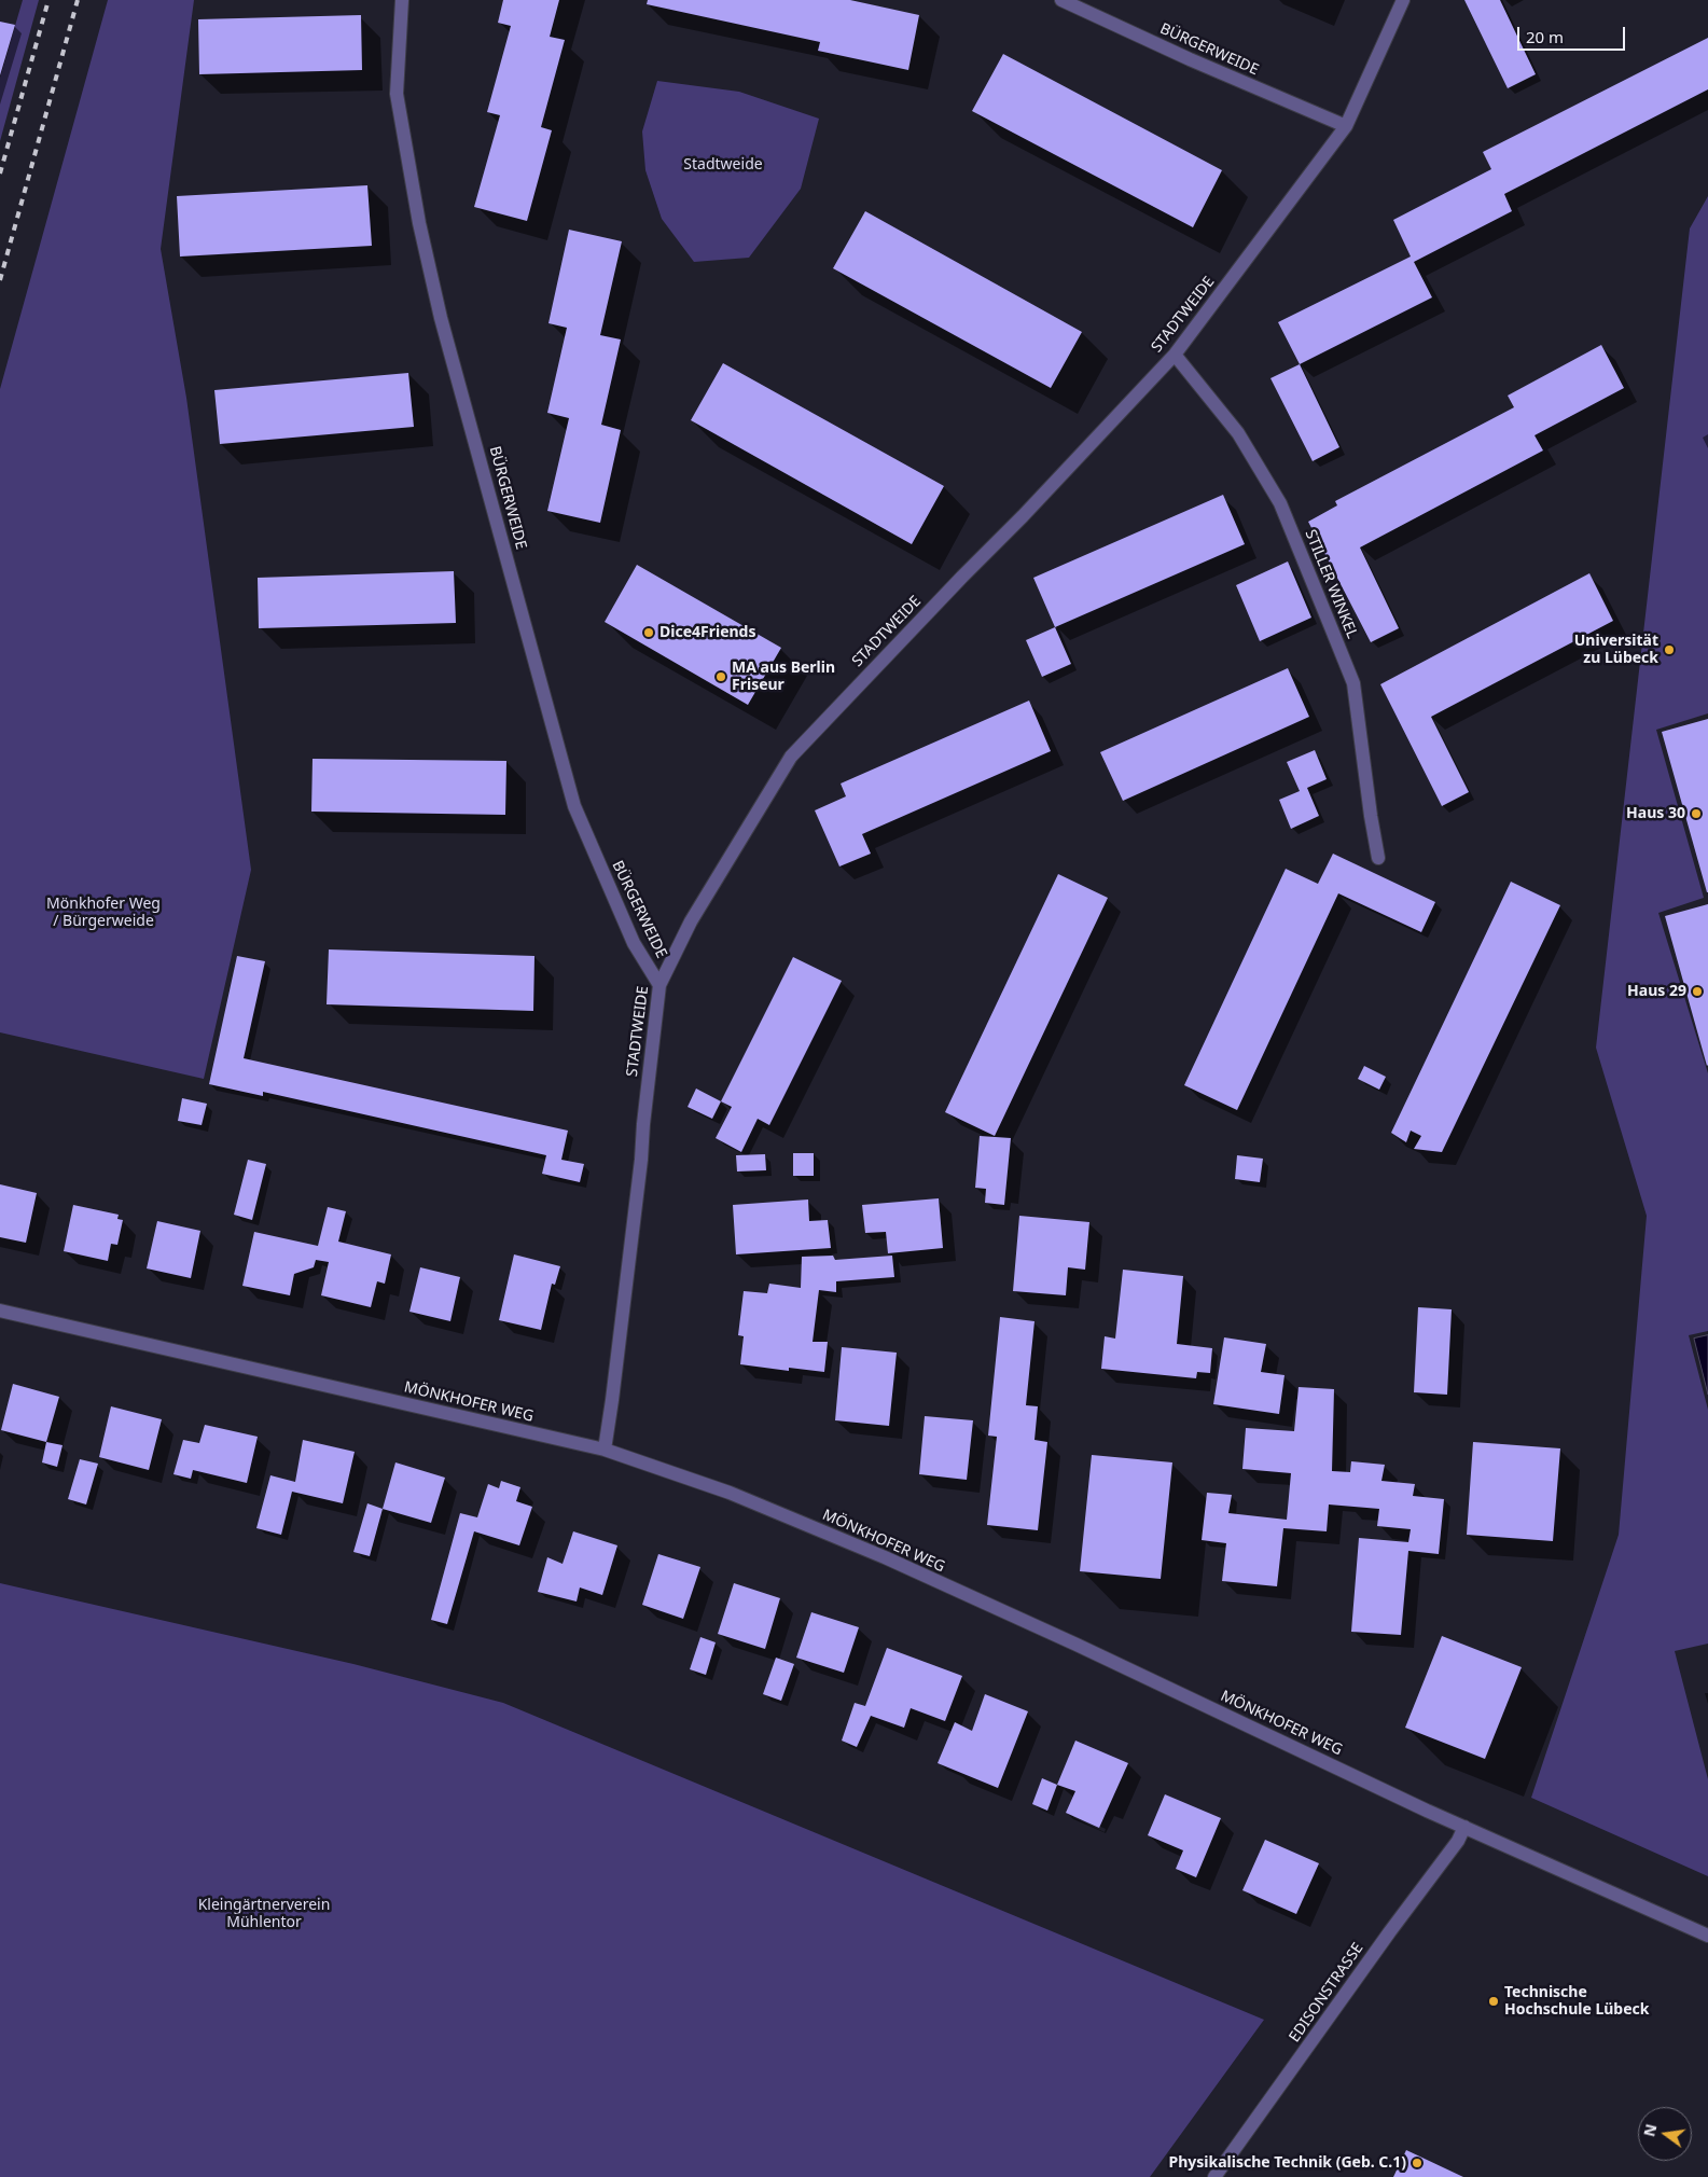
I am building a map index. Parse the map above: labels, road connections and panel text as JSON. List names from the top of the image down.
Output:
{
  "streets": {
    "street": [
      "BÜRGERWEIDE",
      "STADTWEIDE",
      "STILLER WINKEL",
      "MÖNKHOFER WEG",
      "EDISONSTRASSE"
    ]
  },
  "crossings": [
    ["BÜRGERWEIDE", "STADTWEIDE"],
    ["STADTWEIDE", "STILLER WINKEL"],
    ["STADTWEIDE", "MÖNKHOFER WEG"],
    ["MÖNKHOFER WEG", "EDISONSTRASSE"]
  ],
  "parks": ["Stadtweide", "Mönkhofer Weg / Bürgerweide", "Kleingärtnerverein Mühlentor"],
  "places": [
    "Dice4Friends",
    "Universität zu Lübeck",
    "MA aus Berlin Friseur",
    "Haus 30",
    "Haus 29",
    "Technische Hochschule Lübeck",
    "Physikalische Technik (Geb. C.1)"
  ],
  "scale_bar": "20 m",
  "north": "left"
}
